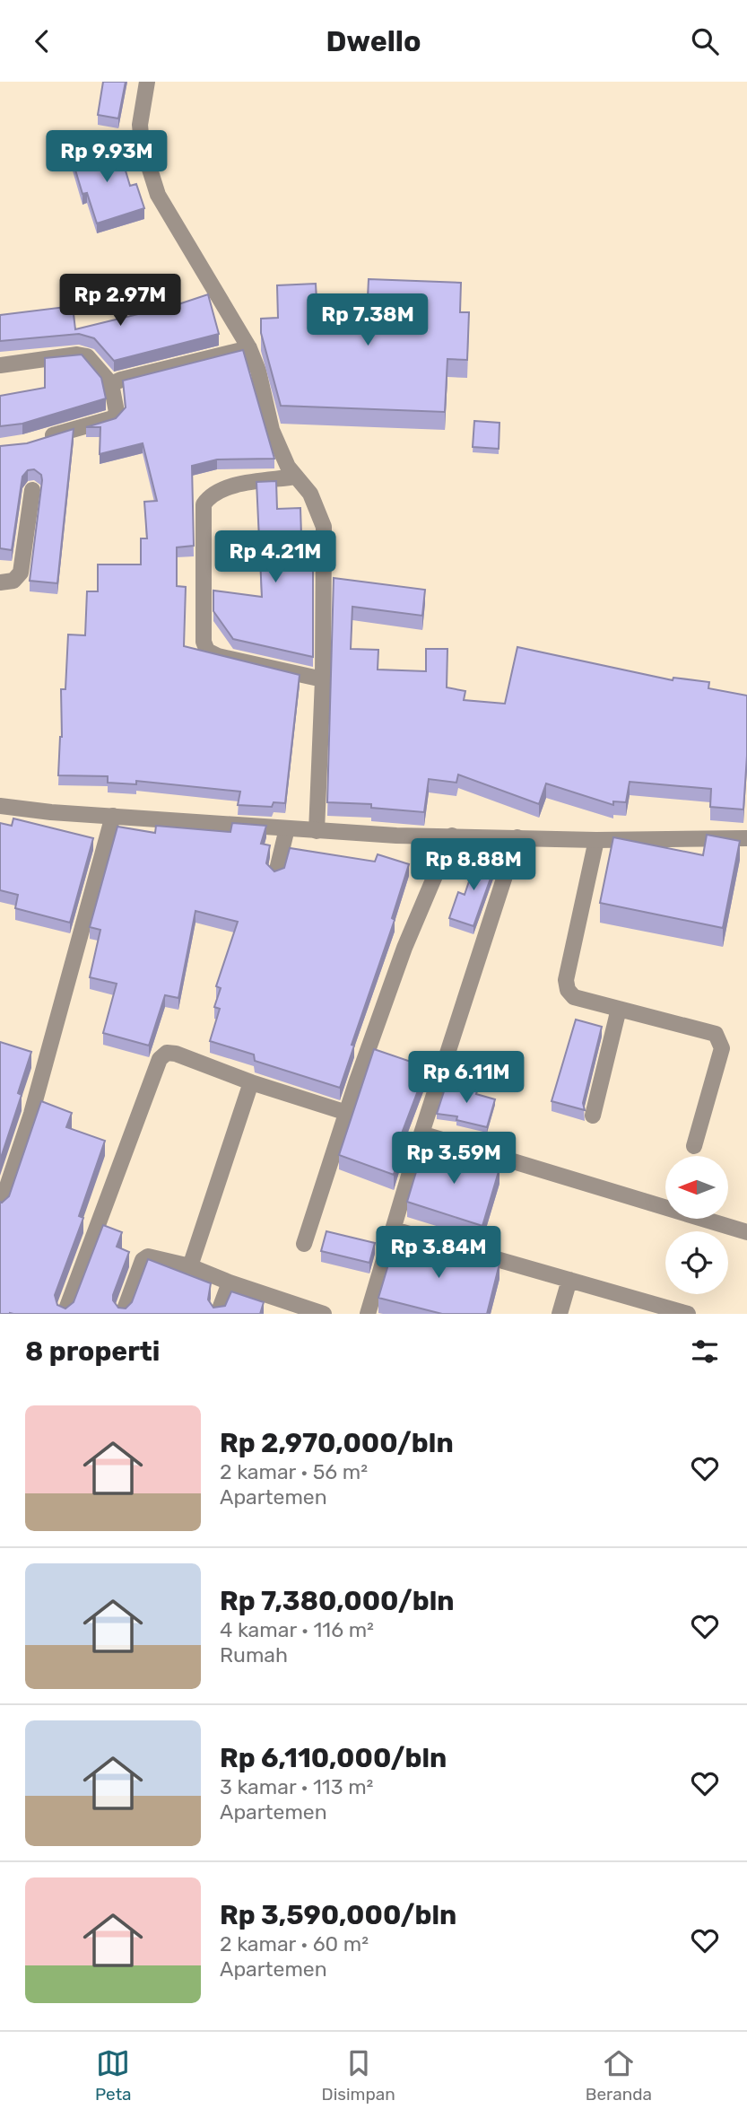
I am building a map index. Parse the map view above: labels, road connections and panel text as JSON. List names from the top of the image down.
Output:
{
  "north": "left",
  "page": {
    "header": "Dwello",
    "price": [
      "Rp 9.93M",
      "Rp 2.97M",
      "Rp 7.38M",
      "Rp 4.21M",
      "Rp 8.88M",
      "Rp 6.11M",
      "Rp 3.59M",
      "Rp 3.84M"
    ],
    "heading": "8 properti",
    "list": [
      {
        "name": "Rp 2,970,000/bln",
        "note": "2 kamar · 56 m² · Apartemen"
      },
      {
        "name": "Rp 7,380,000/bln",
        "note": "4 kamar · 116 m² · Rumah"
      },
      {
        "name": "Rp 6,110,000/bln",
        "note": "3 kamar · 113 m² · Apartemen"
      },
      {
        "name": "Rp 3,590,000/bln",
        "note": "2 kamar · 60 m² · Apartemen"
      }
    ],
    "tabs": ["Peta", "Disimpan", "Beranda"]
  }
}
